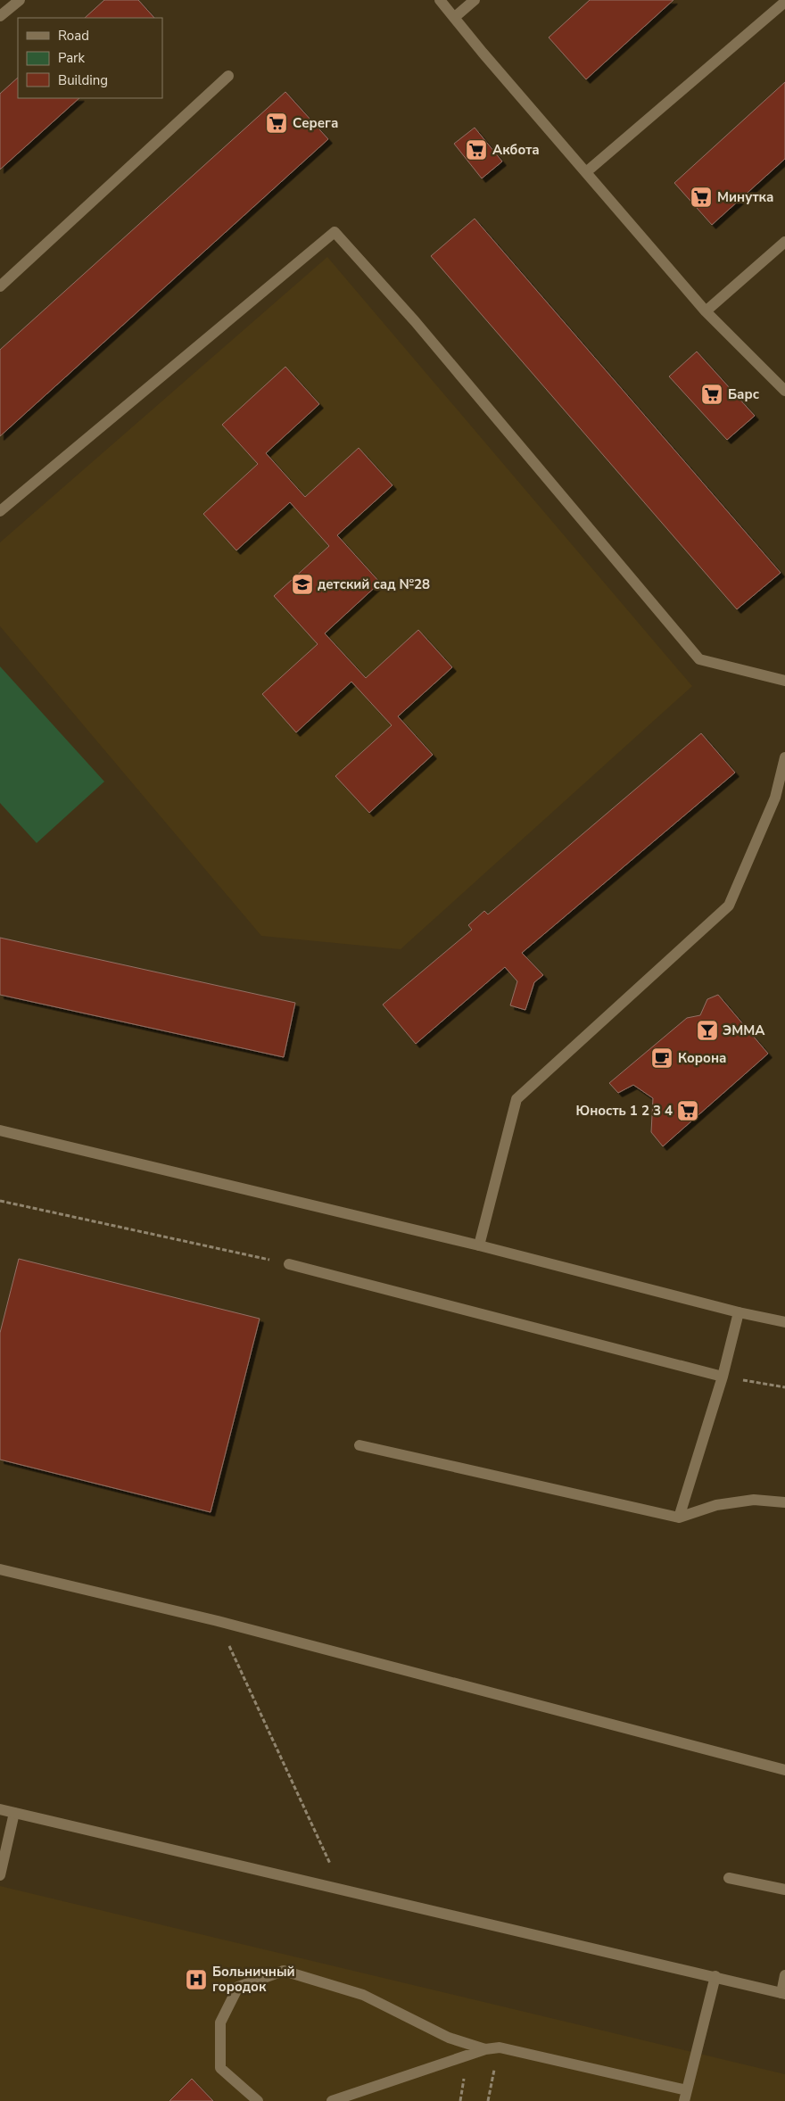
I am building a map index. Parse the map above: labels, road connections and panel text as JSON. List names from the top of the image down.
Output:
{
  "places": {
    "supermarket": [
      "Cерега",
      "Акбота",
      "Минутка",
      "Барс",
      "Юность 1 2 3 4"
    ],
    "school or university": ["детский сад №28"],
    "bar": ["ЭММА"],
    "cafe": ["Корона"],
    "hospital": ["Больничный городок"]
  },
  "legend": ["Road", "Park", "Building"]
}
